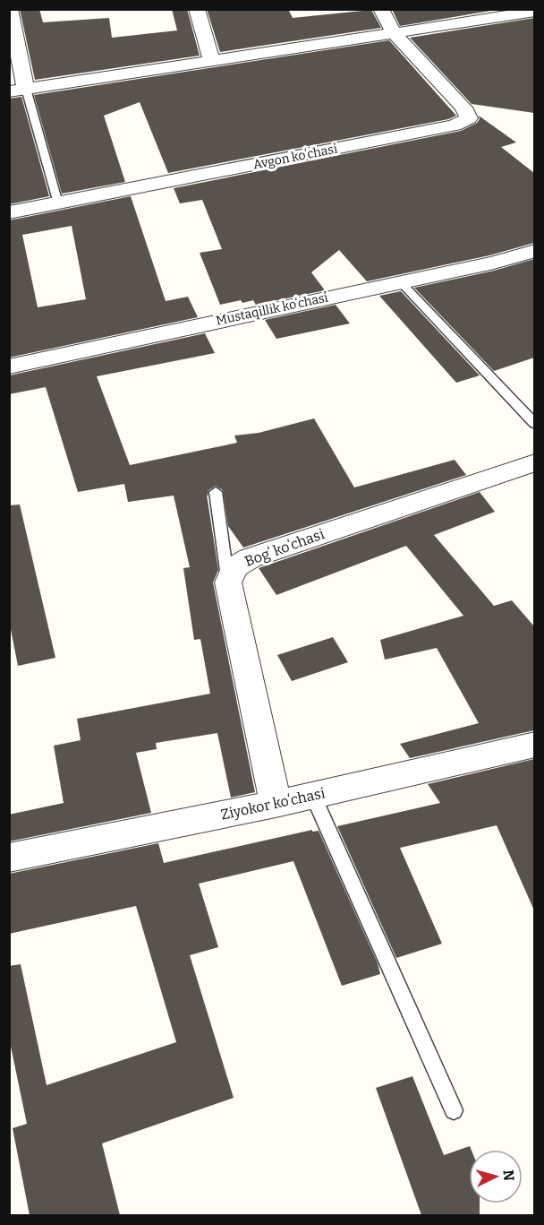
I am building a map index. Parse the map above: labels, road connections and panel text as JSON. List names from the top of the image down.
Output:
{
  "streets": {
    "street": [
      "Avgon koʻchasi",
      "Mustaqillik koʻchasi",
      "Bogʻ koʻchasi",
      "Ziyokor koʻchasi"
    ]
  },
  "north": "right"
}
